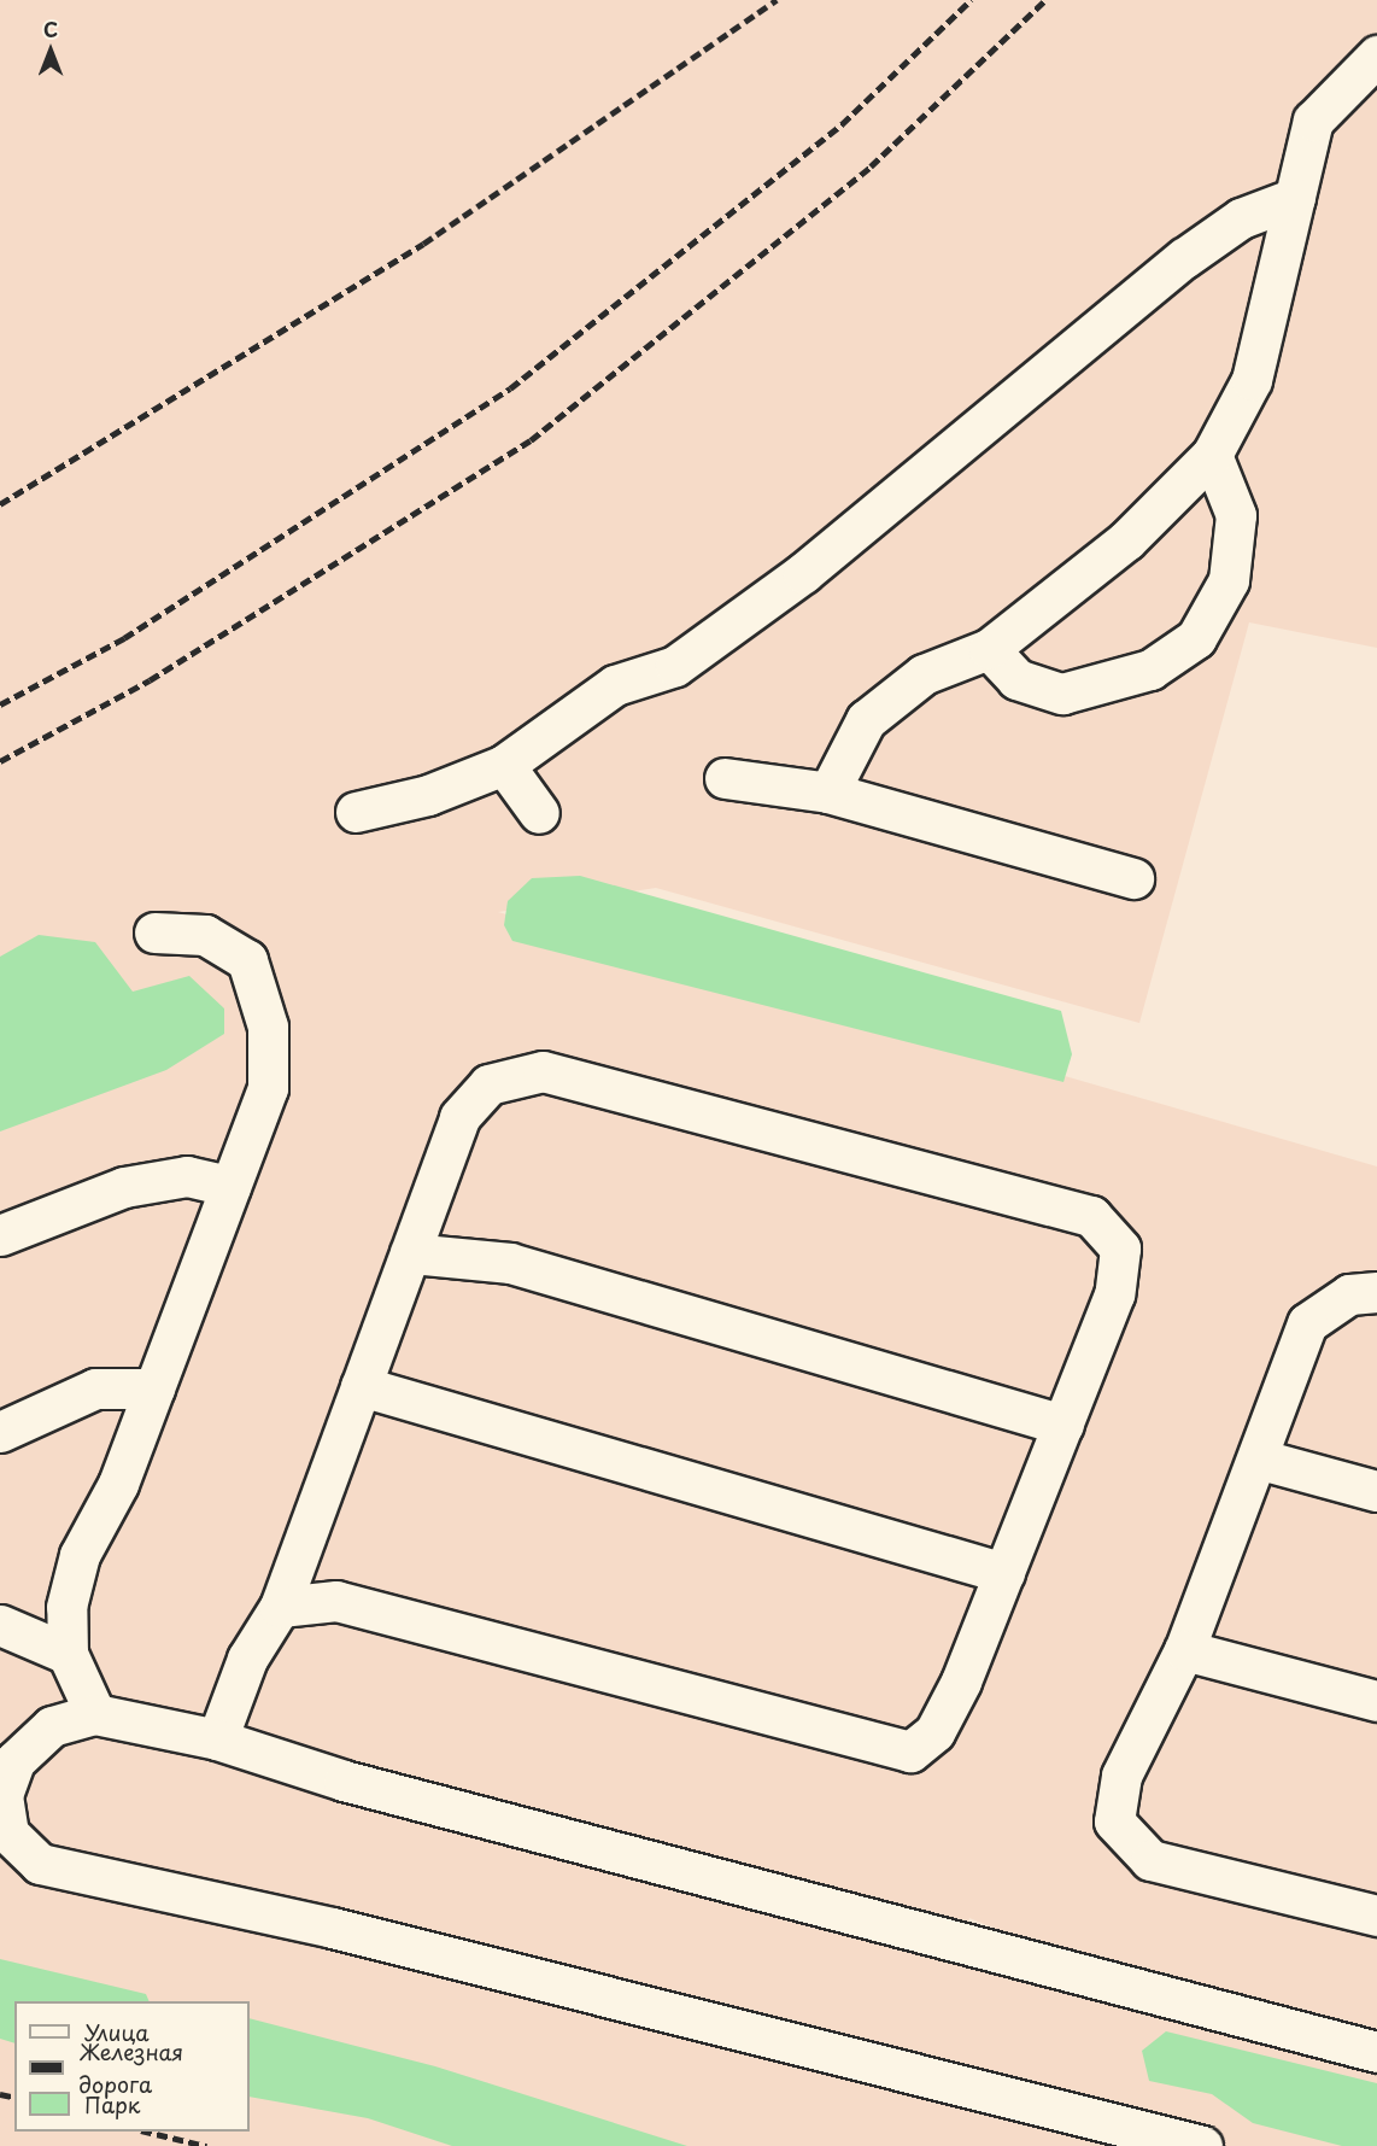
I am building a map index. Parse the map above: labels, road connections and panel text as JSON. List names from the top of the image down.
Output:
{
  "legend": ["Улица", "Железная дорога", "Парк"],
  "north": "top"
}
